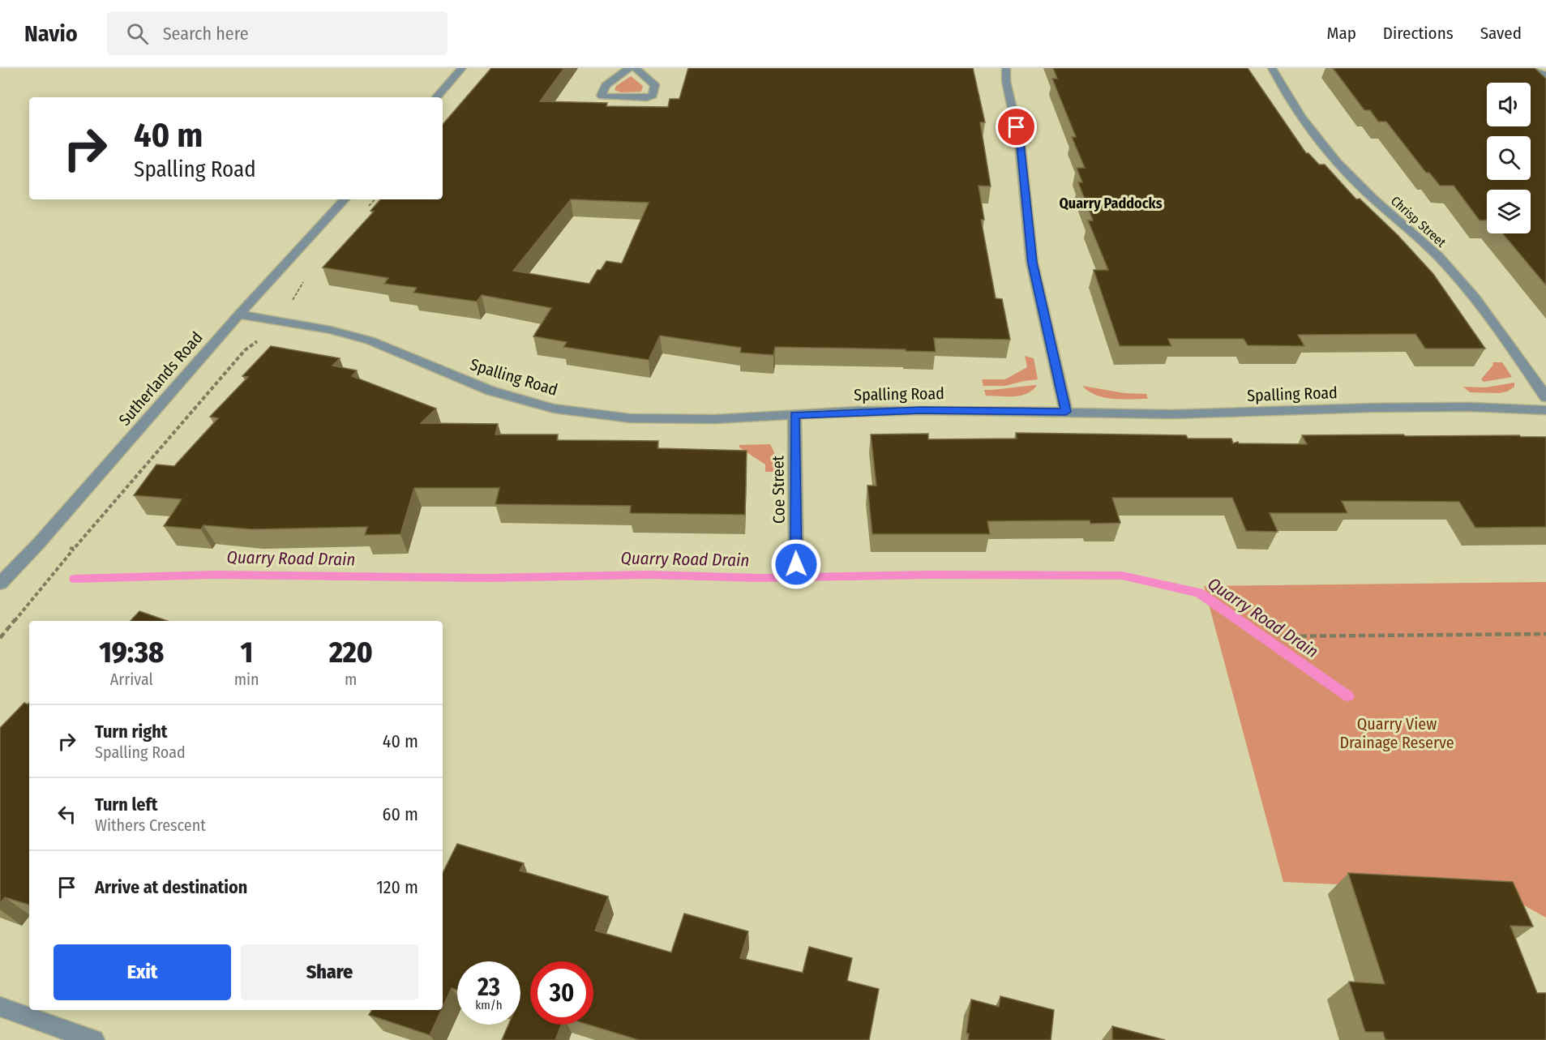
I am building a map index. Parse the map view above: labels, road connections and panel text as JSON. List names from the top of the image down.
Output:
{
  "streets": {
    "street": [
      "Chrisp Street",
      "Spalling Road",
      "Sutherlands Road",
      "Coe Street"
    ]
  },
  "crossings": [
    ["Spalling Road", "Sutherlands Road"],
    ["Spalling Road", "Coe Street"]
  ],
  "districts": ["Quarry Paddocks"],
  "water": ["Quarry Road Drain"],
  "parks": ["Quarry View Drainage Reserve"],
  "page": {
    "header": "Navio",
    "search": "Search here",
    "nav": ["Map", "Directions", "Saved"],
    "turn": ["40 m", "Spalling Road"],
    "eta": [
      "19:38",
      "Arrival",
      "1",
      "min",
      "220",
      "m"
    ],
    "list": [
      {
        "name": "Turn right",
        "note": "Spalling Road",
        "value": "40 m"
      },
      {
        "name": "Turn left",
        "note": "Withers Crescent",
        "value": "60 m"
      },
      {
        "name": "Arrive at destination",
        "value": "120 m"
      }
    ],
    "buttons": ["Exit", "Share"],
    "speed": "23 km/h",
    "limit": "30"
  }
}
